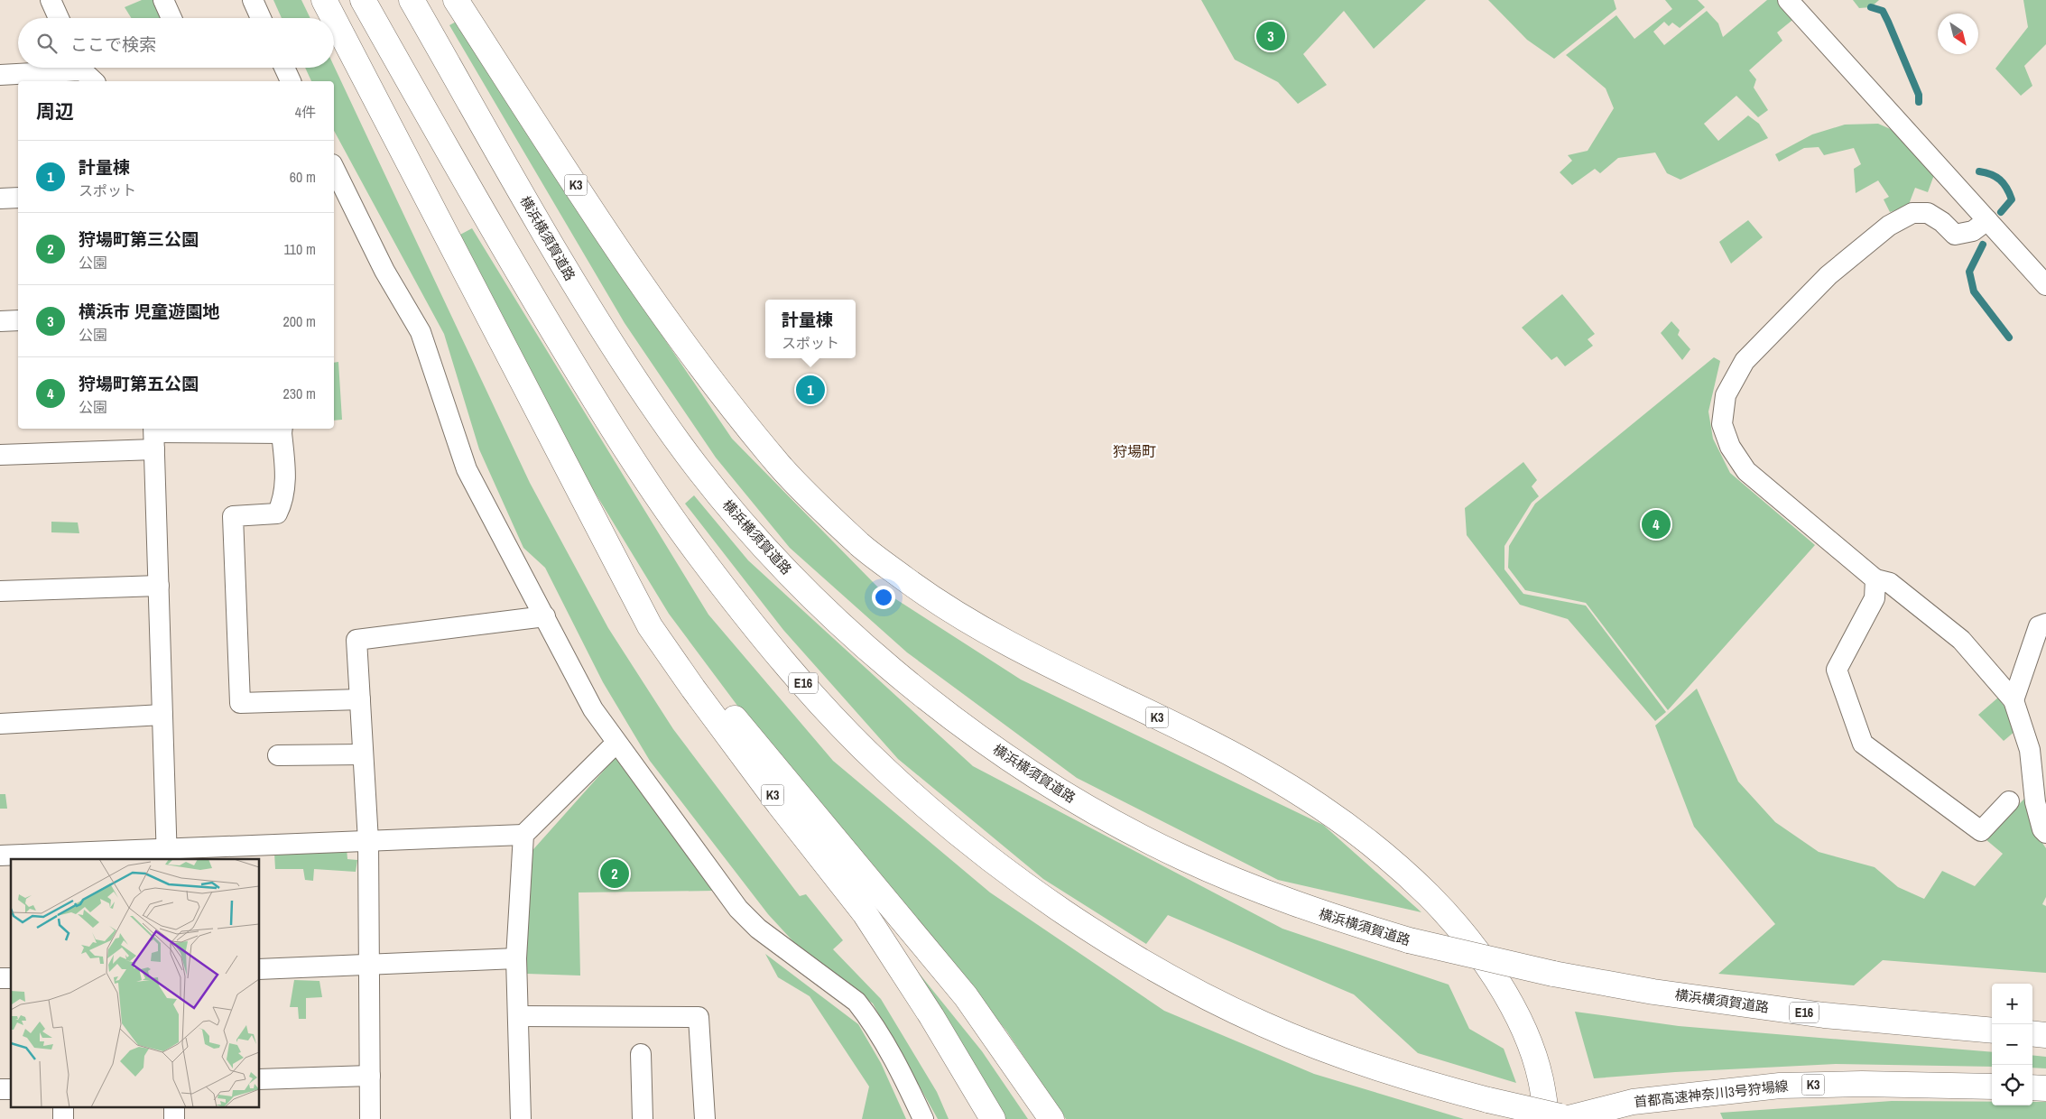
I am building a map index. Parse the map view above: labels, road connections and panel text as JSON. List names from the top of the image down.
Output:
{
  "streets": {
    "highway": [
      "K3",
      "横浜横須賀道路",
      "E16",
      "首都高速神奈川3号狩場線"
    ]
  },
  "districts": ["狩場町"],
  "north": "bottom right",
  "page": {
    "search": "ここで検索",
    "pins": [
      "3",
      "1",
      "4",
      "2"
    ],
    "heading": ["周辺", "4件"],
    "list": [
      {
        "mark": "1",
        "name": "計量棟",
        "note": "スポット",
        "value": "60 m"
      },
      {
        "mark": "2",
        "name": "狩場町第三公園",
        "note": "公園",
        "value": "110 m"
      },
      {
        "mark": "3",
        "name": "横浜市 児童遊園地",
        "note": "公園",
        "value": "200 m"
      },
      {
        "mark": "4",
        "name": "狩場町第五公園",
        "note": "公園",
        "value": "230 m"
      }
    ],
    "popup": ["計量棟", "スポット"],
    "map_buttons": ["+", "−"]
  }
}
